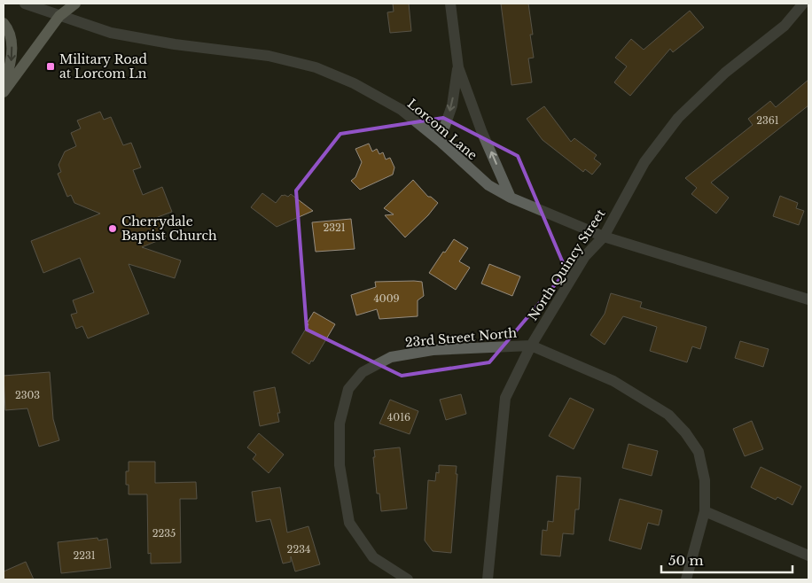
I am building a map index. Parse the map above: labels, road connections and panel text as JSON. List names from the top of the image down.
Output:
{
  "streets": {
    "street": ["Lorcom Lane", "North Quincy Street", "23rd Street North"]
  },
  "crossings": [
    ["Lorcom Lane", "North Quincy Street"],
    ["North Quincy Street", "23rd Street North"]
  ],
  "places": {
    "transit": ["Military Road at Lorcom Ln"],
    "other": ["Cherrydale Baptist Church"]
  },
  "house_numbers": [
    "2361",
    "2321",
    "4009",
    "2303",
    "4016",
    "2235",
    "2234",
    "2231"
  ],
  "scale_bar": "50 m"
}
